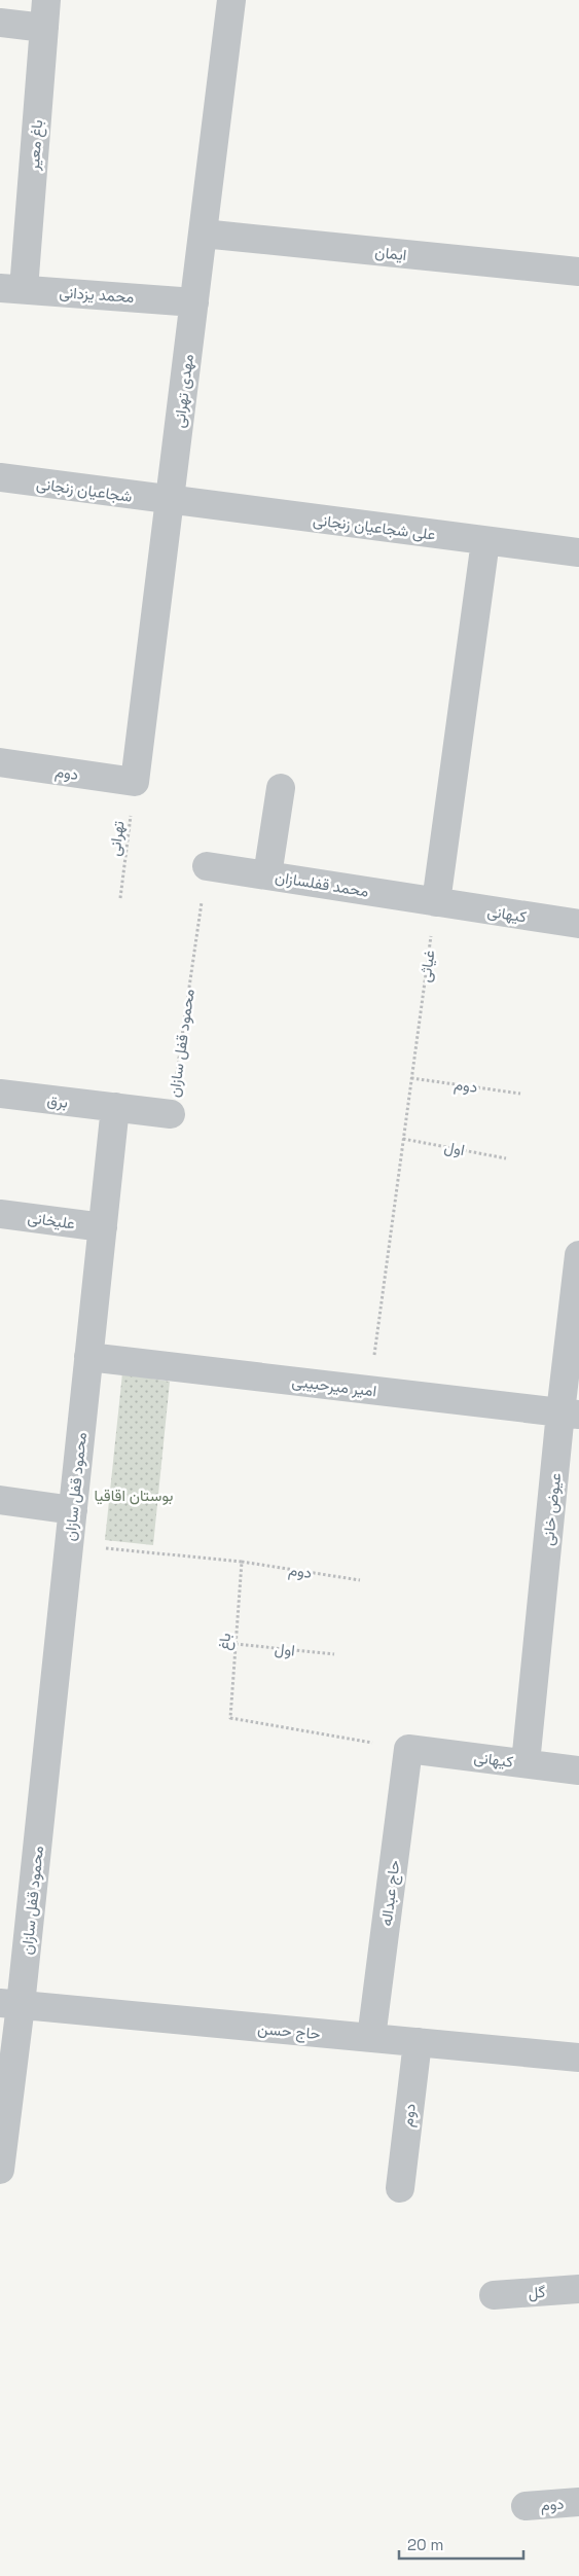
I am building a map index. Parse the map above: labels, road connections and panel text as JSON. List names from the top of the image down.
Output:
{
  "streets": {
    "street": [
      "باغ معیر",
      "ایمان",
      "محمد یزدانی",
      "مهدی تهرانی",
      "شجاعیان زنجانی",
      "علی شجاعیان زنجانی",
      "دوم",
      "محمد قفلسازان",
      "کیهانی",
      "محمود قفل سازان",
      "برق",
      "علیخانی",
      "امیر میرحبیبی",
      "عیوض خانی",
      "حاج عبداله",
      "حاج حسن",
      "گل"
    ],
    "path": [
      "تهرانی",
      "غیاثی",
      "اول",
      "باغ"
    ]
  },
  "crossings": [
    ["باغ معیر", "محمد یزدانی"],
    ["ایمان", "مهدی تهرانی"],
    ["محمد یزدانی", "مهدی تهرانی"],
    ["مهدی تهرانی", "شجاعیان زنجانی"],
    ["مهدی تهرانی", "علی شجاعیان زنجانی"],
    ["مهدی تهرانی", "دوم"],
    ["مهدی تهرانی", "تهرانی"],
    ["شجاعیان زنجانی", "علی شجاعیان زنجانی"],
    ["دوم", "تهرانی"],
    ["دوم", "غیاثی"],
    ["دوم", "باغ"],
    ["دوم", "حاج حسن"],
    ["محمد قفلسازان", "کیهانی"],
    ["محمد قفلسازان", "غیاثی"],
    ["محمد قفلسازان", "محمود قفل سازان"],
    ["کیهانی", "غیاثی"],
    ["کیهانی", "عیوض خانی"],
    ["کیهانی", "باغ"],
    ["کیهانی", "حاج عبداله"],
    ["غیاثی", "اول"],
    ["غیاثی", "امیر میرحبیبی"],
    ["محمود قفل سازان", "برق"],
    ["محمود قفل سازان", "علیخانی"],
    ["محمود قفل سازان", "امیر میرحبیبی"],
    ["محمود قفل سازان", "حاج حسن"],
    ["اول", "باغ"],
    ["امیر میرحبیبی", "عیوض خانی"],
    ["باغ", "حاج عبداله"],
    ["حاج عبداله", "حاج حسن"]
  ],
  "parks": ["بوستان اقاقیا"],
  "scale_bar": "20 m"
}
